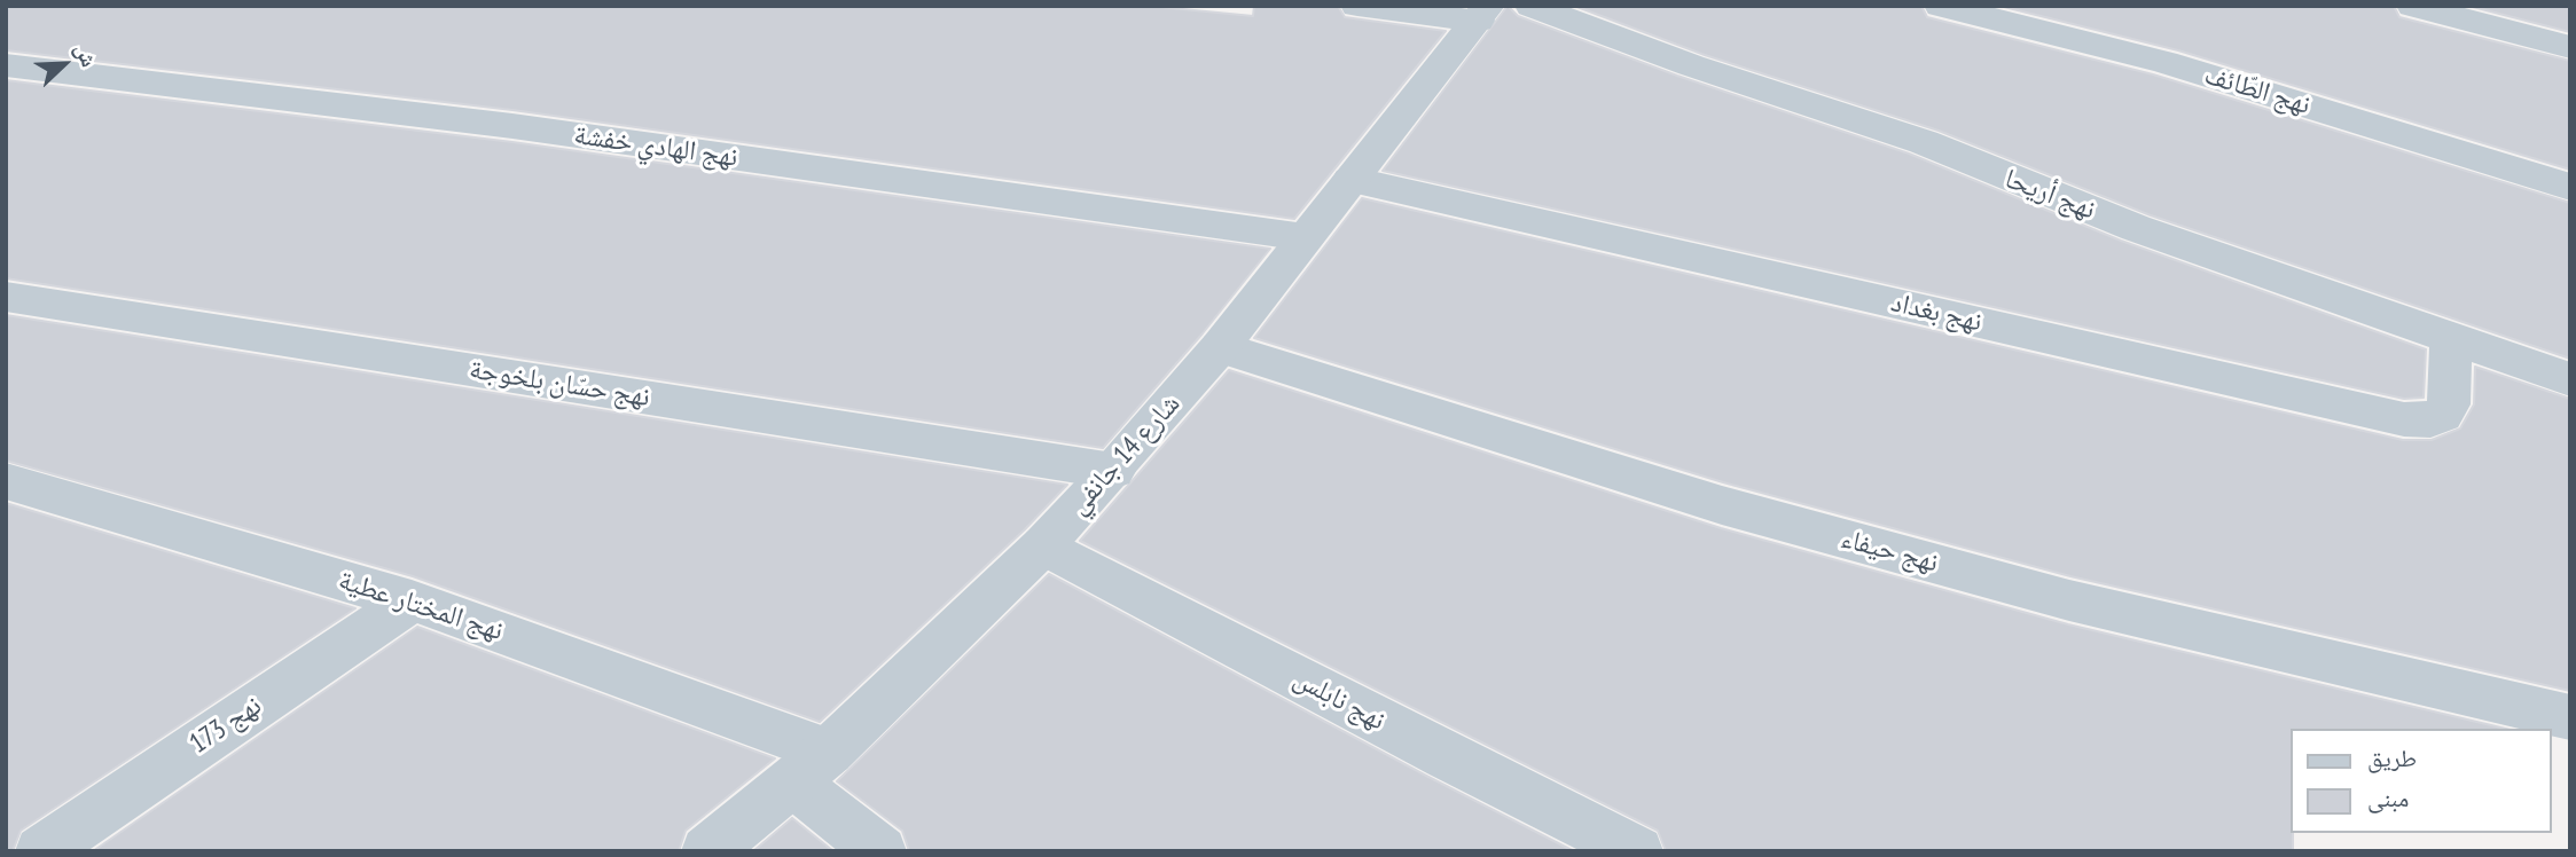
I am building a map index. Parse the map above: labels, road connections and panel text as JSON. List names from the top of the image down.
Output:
{
  "streets": {
    "street": [
      "نهج الطّائف",
      "نهج الهادي خفشة",
      "نهج أريحا",
      "نهج بغداد",
      "نهج حسّان بلخوجة",
      "شارع 14 جانفي",
      "نهج حيفاء",
      "نهج المختار عطية",
      "نهج نابلس",
      "نهج 173"
    ]
  },
  "crossings": [
    ["نهج الهادي خفشة", "شارع 14 جانفي"],
    ["نهج أريحا", "نهج بغداد"],
    ["نهج بغداد", "شارع 14 جانفي"],
    ["نهج حسّان بلخوجة", "شارع 14 جانفي"],
    ["شارع 14 جانفي", "نهج حيفاء"],
    ["شارع 14 جانفي", "نهج المختار عطية"],
    ["شارع 14 جانفي", "نهج نابلس"],
    ["نهج المختار عطية", "نهج 173"]
  ],
  "legend": ["طريق", "مبنى"],
  "north": "top right"
}
